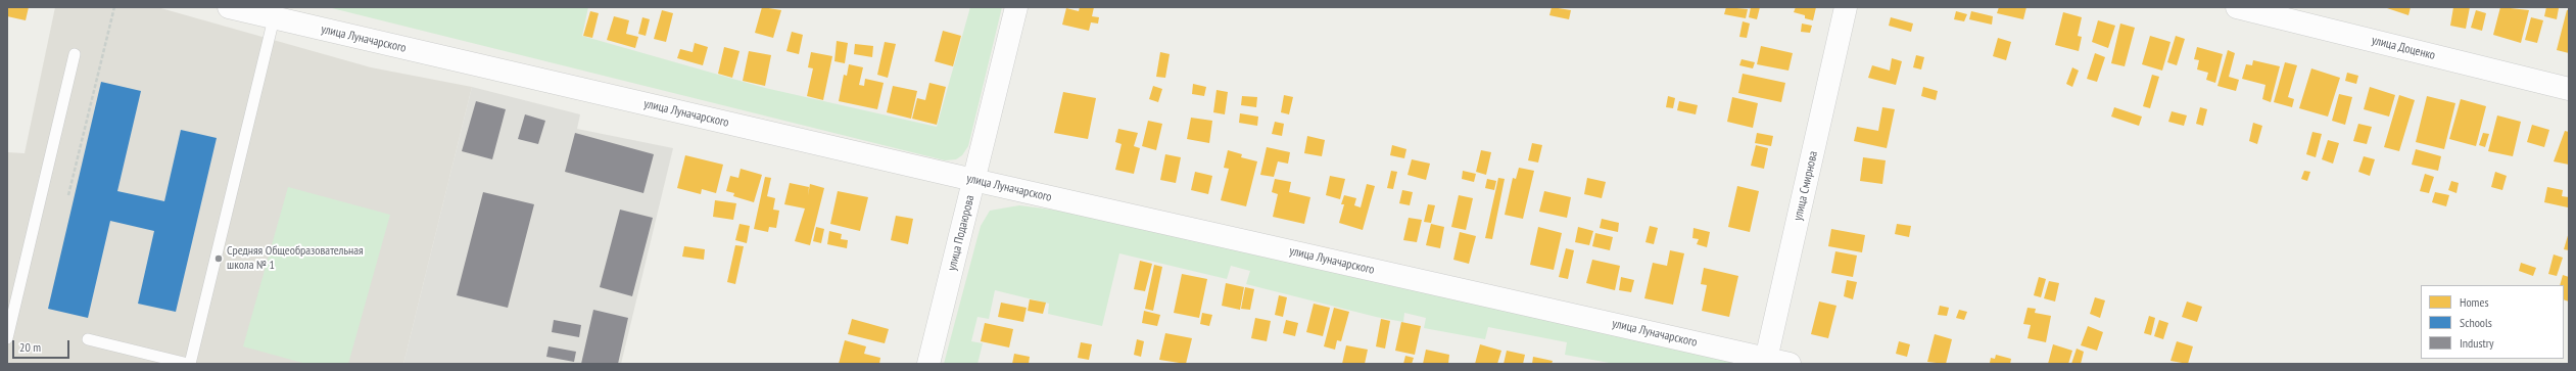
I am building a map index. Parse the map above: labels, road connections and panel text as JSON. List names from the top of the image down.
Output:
{
  "streets": {
    "street": [
      "улица Луначарского",
      "улица Доценко",
      "улица Смирнова",
      "улица Подаюрова"
    ]
  },
  "crossings": [
    ["улица Луначарского", "улица Смирнова"],
    ["улица Луначарского", "улица Подаюрова"]
  ],
  "places": ["Средняя Общеобразовательная школа № 1"],
  "legend": ["Homes", "Schools", "Industry"],
  "scale_bar": "20 m"
}
